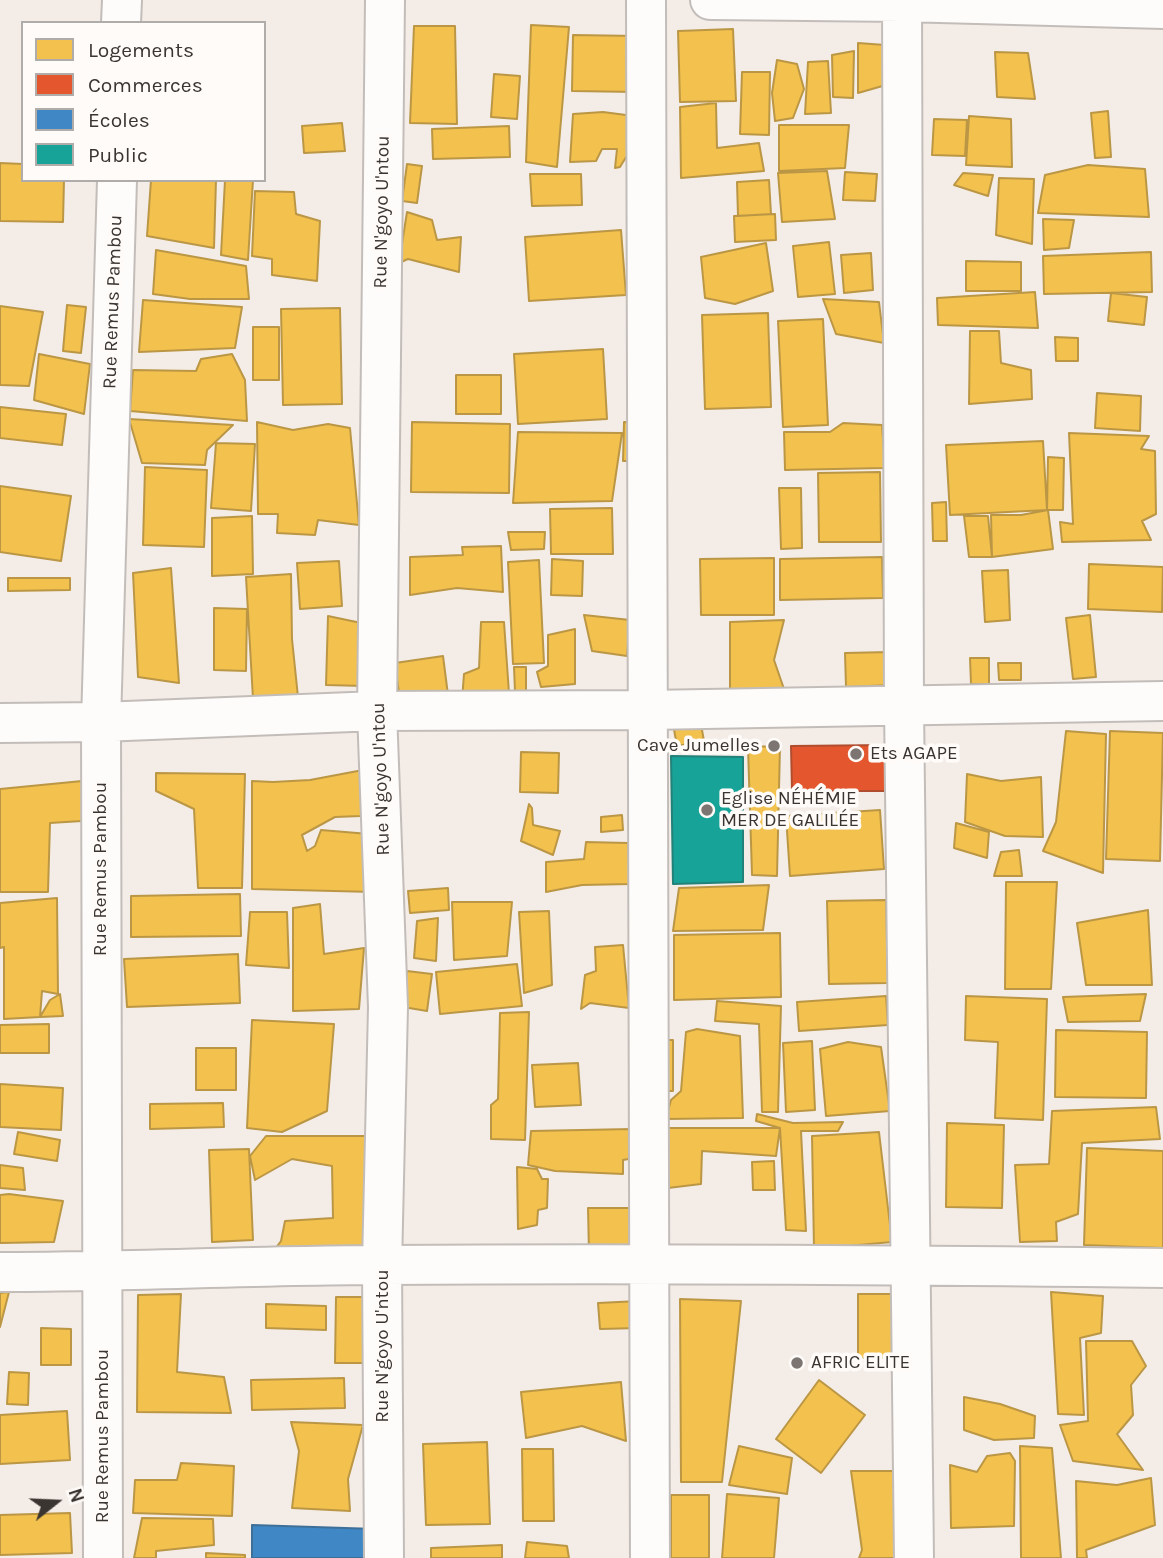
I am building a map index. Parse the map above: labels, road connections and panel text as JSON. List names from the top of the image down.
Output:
{
  "streets": {
    "street": ["Rue N'goyo U'ntou", "Rue Remus Pambou"]
  },
  "places": [
    "Cave Jumelles",
    "Ets AGAPE",
    "Eglise NÉHÉMIE MER DE GALILÉE",
    "AFRIC ELITE"
  ],
  "legend": [
    "Logements",
    "Commerces",
    "Écoles",
    "Public"
  ],
  "north": "right"
}
